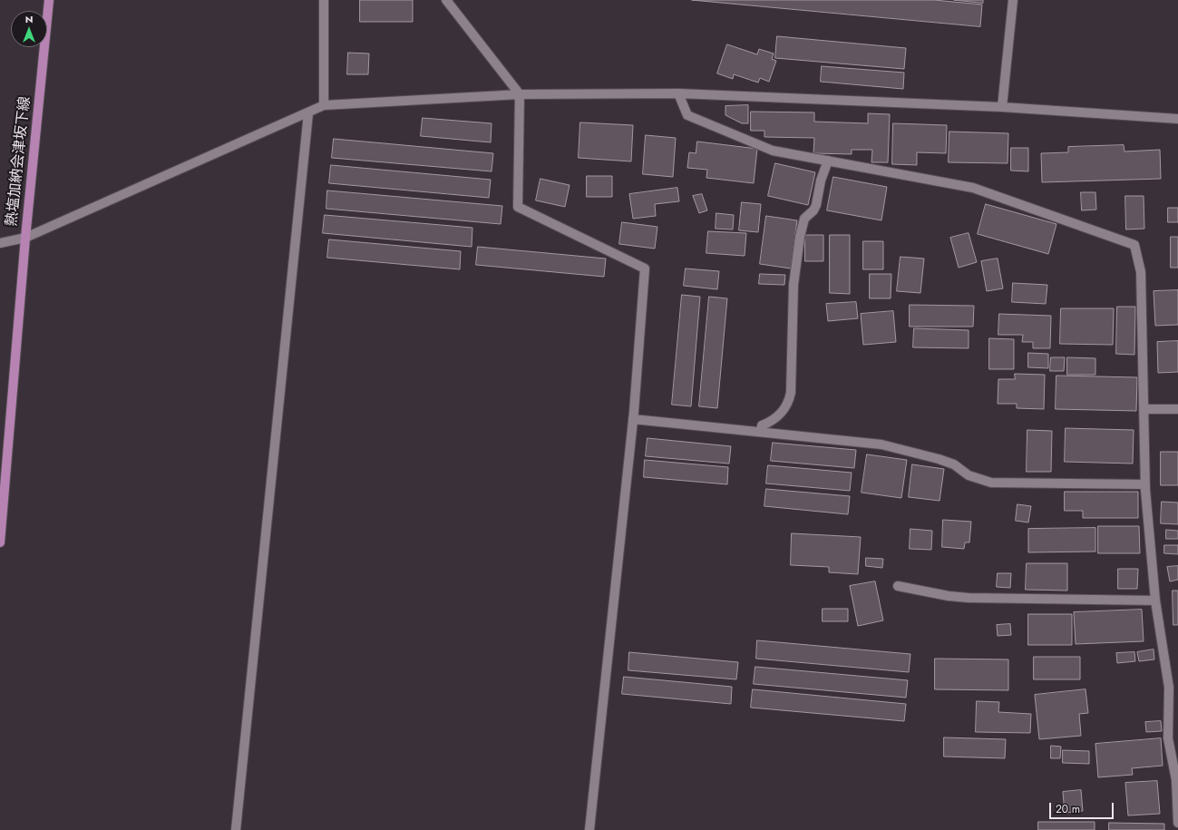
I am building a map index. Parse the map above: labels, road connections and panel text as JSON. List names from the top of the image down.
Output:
{
  "streets": {
    "main road": ["熱塩加納会津坂下線"]
  },
  "scale_bar": "20 m",
  "north": "top"
}
